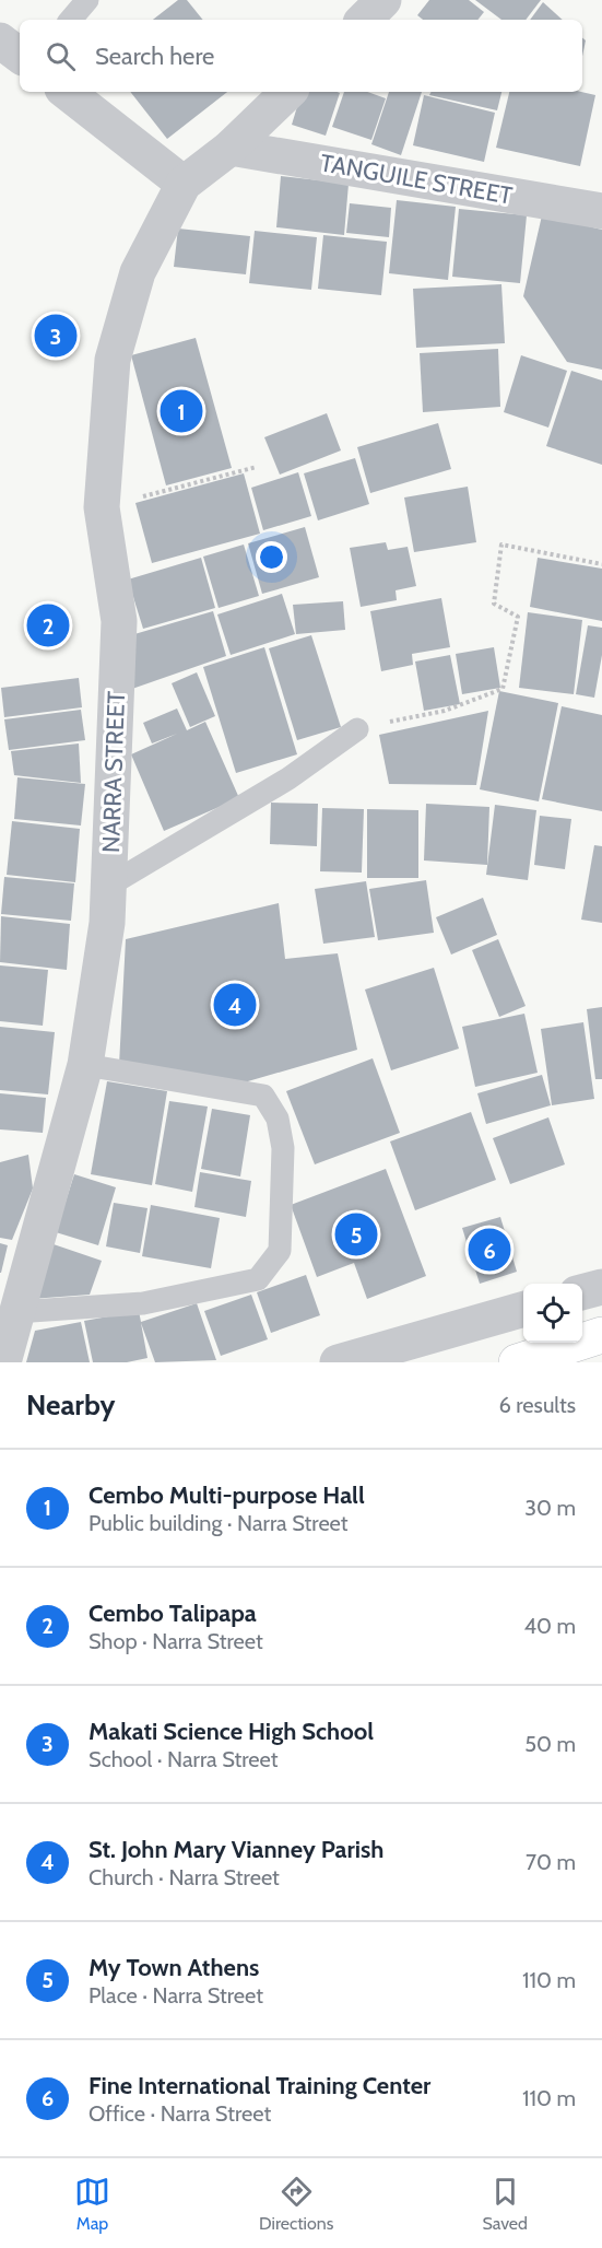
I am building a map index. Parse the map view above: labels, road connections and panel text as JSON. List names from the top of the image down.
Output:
{
  "streets": {
    "street": ["TANGUILE STREET", "NARRA STREET"]
  },
  "page": {
    "search": "Search here",
    "pins": [
      "3",
      "1",
      "2",
      "4",
      "5",
      "6"
    ],
    "heading": ["Nearby", "6 results"],
    "list": [
      {
        "mark": "1",
        "name": "Cembo Multi-purpose Hall",
        "note": "Public building · Narra Street",
        "value": "30 m"
      },
      {
        "mark": "2",
        "name": "Cembo Talipapa",
        "note": "Shop · Narra Street",
        "value": "40 m"
      },
      {
        "mark": "3",
        "name": "Makati Science High School",
        "note": "School · Narra Street",
        "value": "50 m"
      },
      {
        "mark": "4",
        "name": "St. John Mary Vianney Parish",
        "note": "Church · Narra Street",
        "value": "70 m"
      },
      {
        "mark": "5",
        "name": "My Town Athens",
        "note": "Place · Narra Street",
        "value": "110 m"
      },
      {
        "mark": "6",
        "name": "Fine International Training Center",
        "note": "Office · Narra Street",
        "value": "110 m"
      }
    ],
    "nav": ["Map", "Directions", "Saved"]
  }
}
